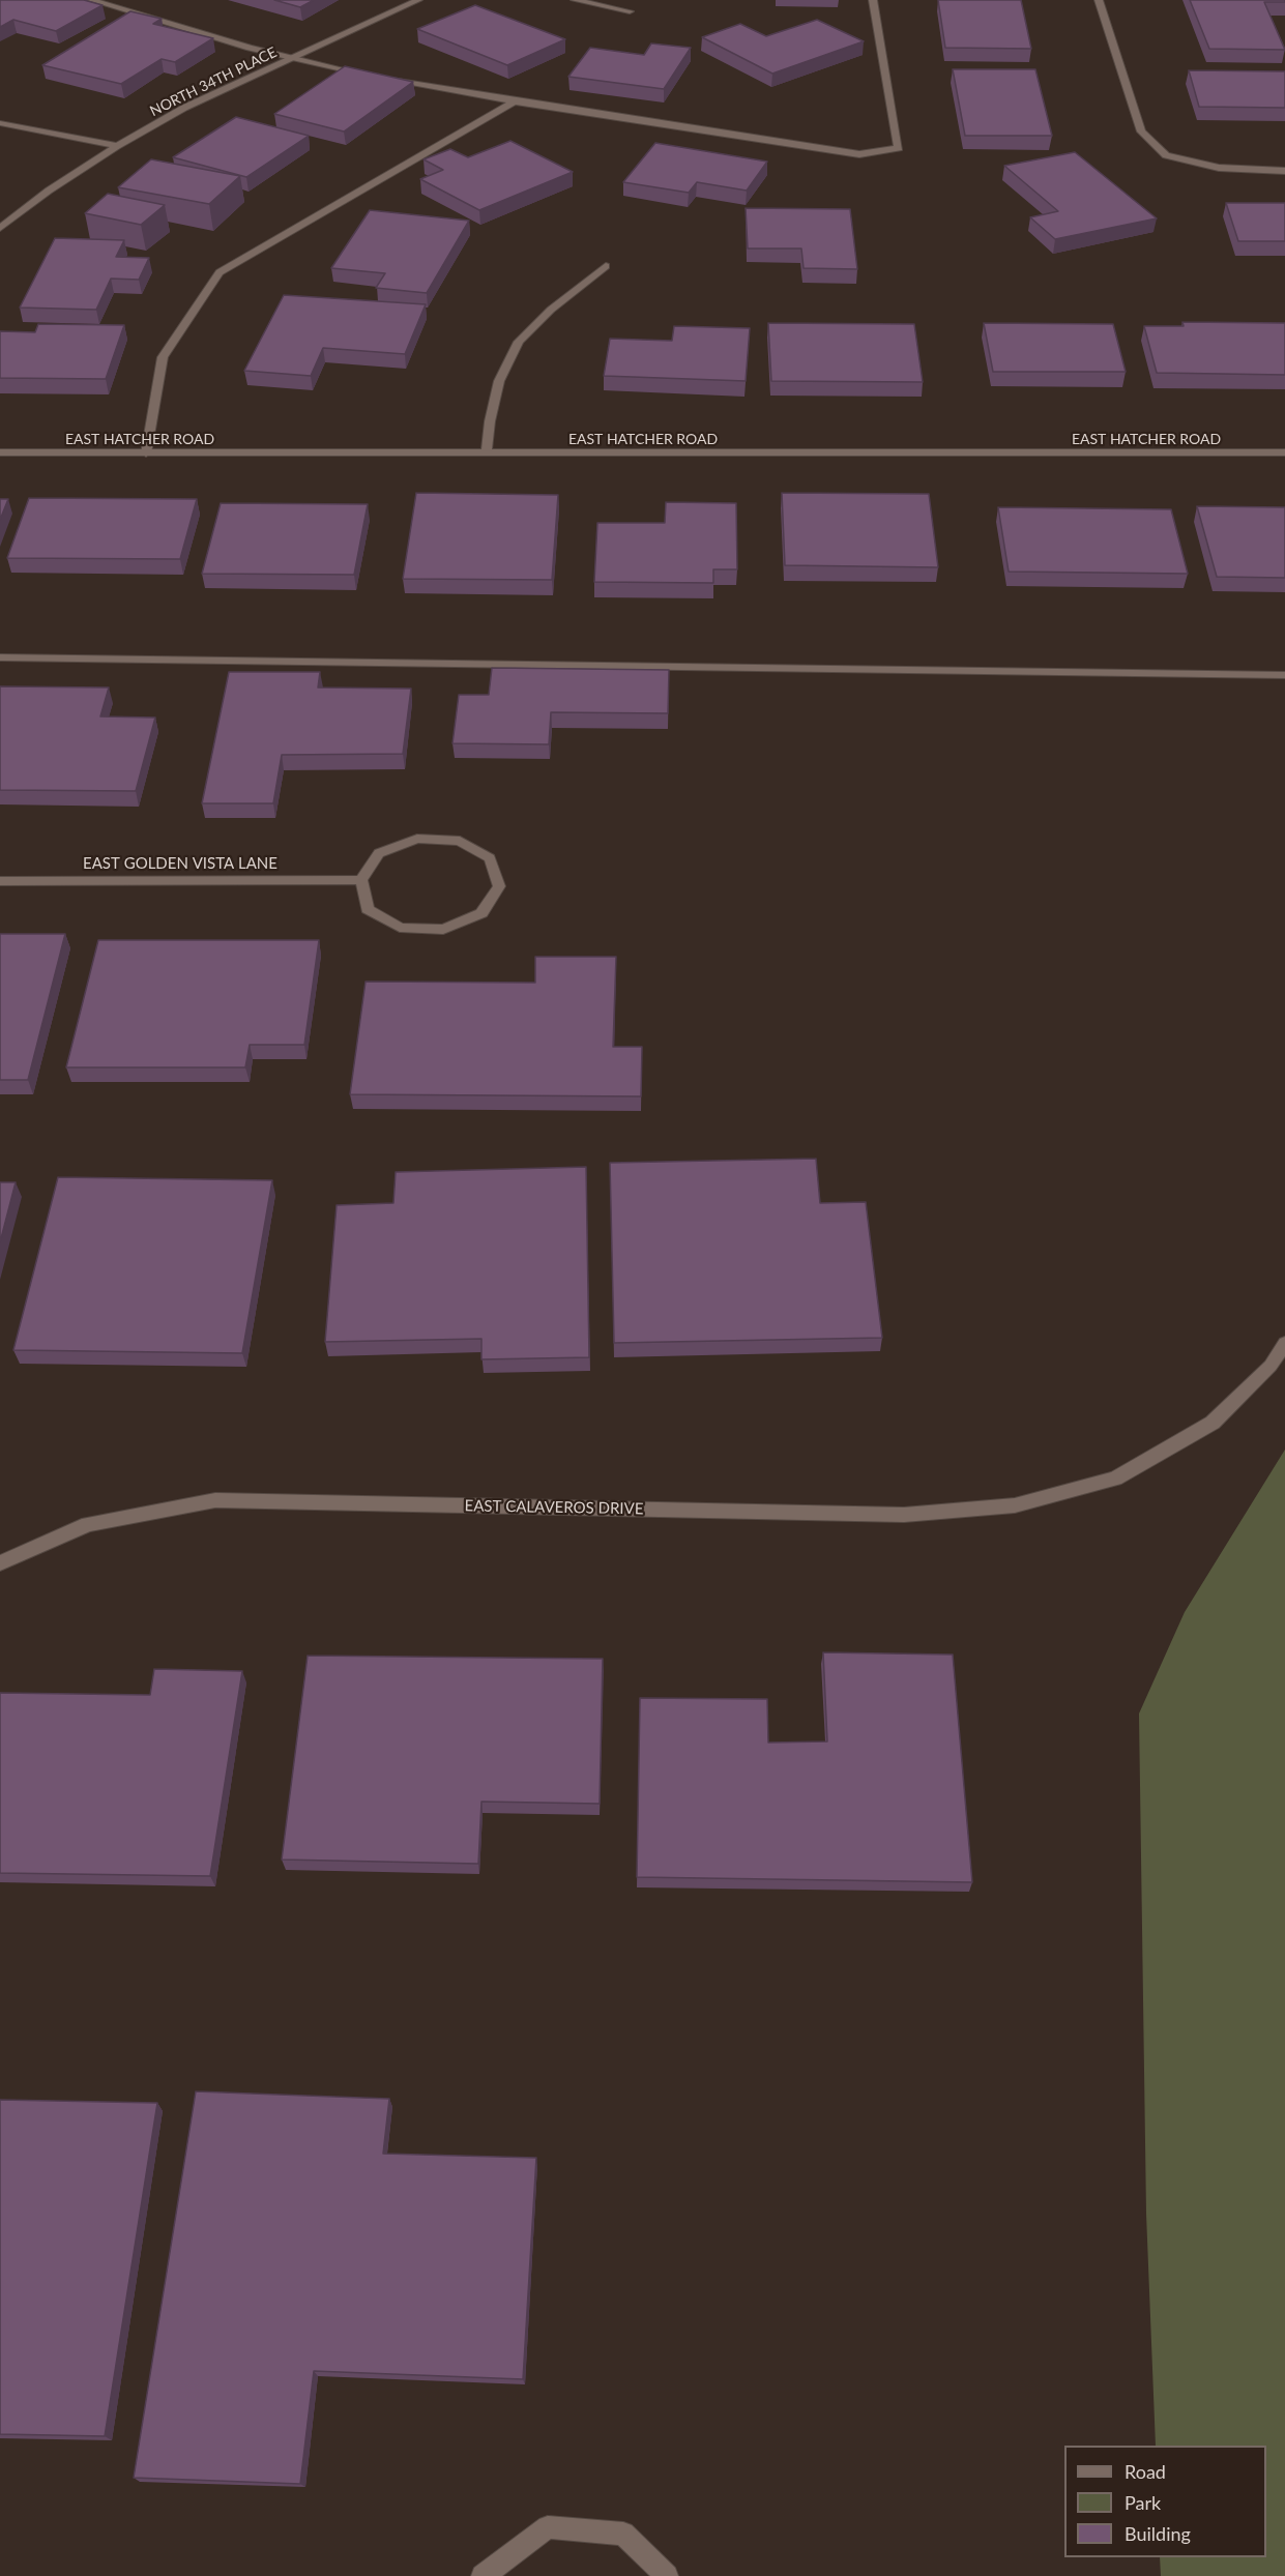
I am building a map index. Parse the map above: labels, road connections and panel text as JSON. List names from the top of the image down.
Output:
{
  "streets": {
    "street": [
      "NORTH 34TH PLACE",
      "EAST HATCHER ROAD",
      "EAST GOLDEN VISTA LANE",
      "EAST CALAVEROS DRIVE"
    ]
  },
  "legend": ["Road", "Park", "Building"]
}
